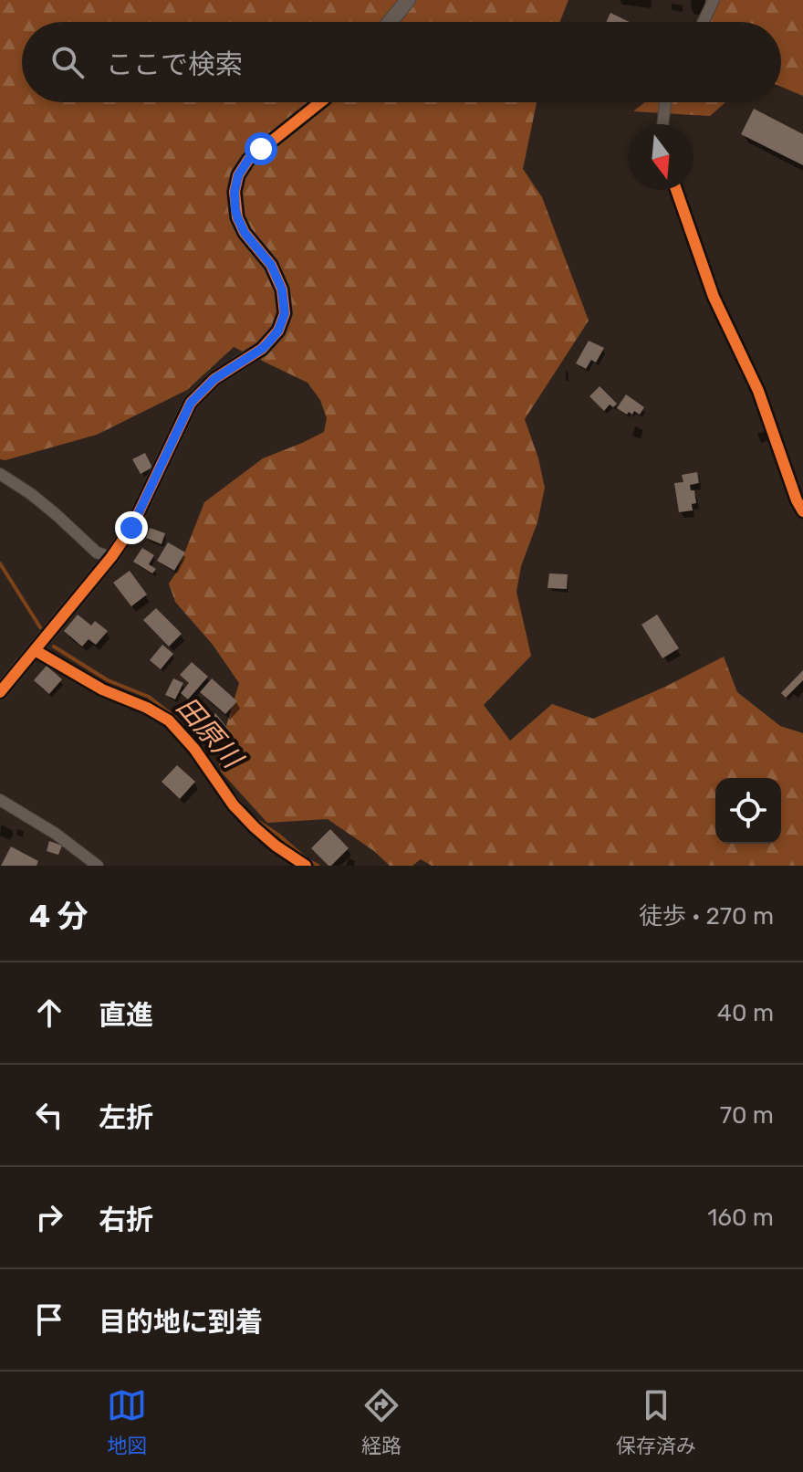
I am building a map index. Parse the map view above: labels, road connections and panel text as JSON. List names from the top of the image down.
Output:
{
  "water": ["田原川"],
  "north": "bottom",
  "page": {
    "search": "ここで検索",
    "heading": ["4 分", "徒歩 · 270 m"],
    "list": [
      ["直進", "40 m"],
      ["左折", "70 m"],
      ["右折", "160 m"],
      "目的地に到着"
    ],
    "nav": ["地図", "経路", "保存済み"]
  }
}
